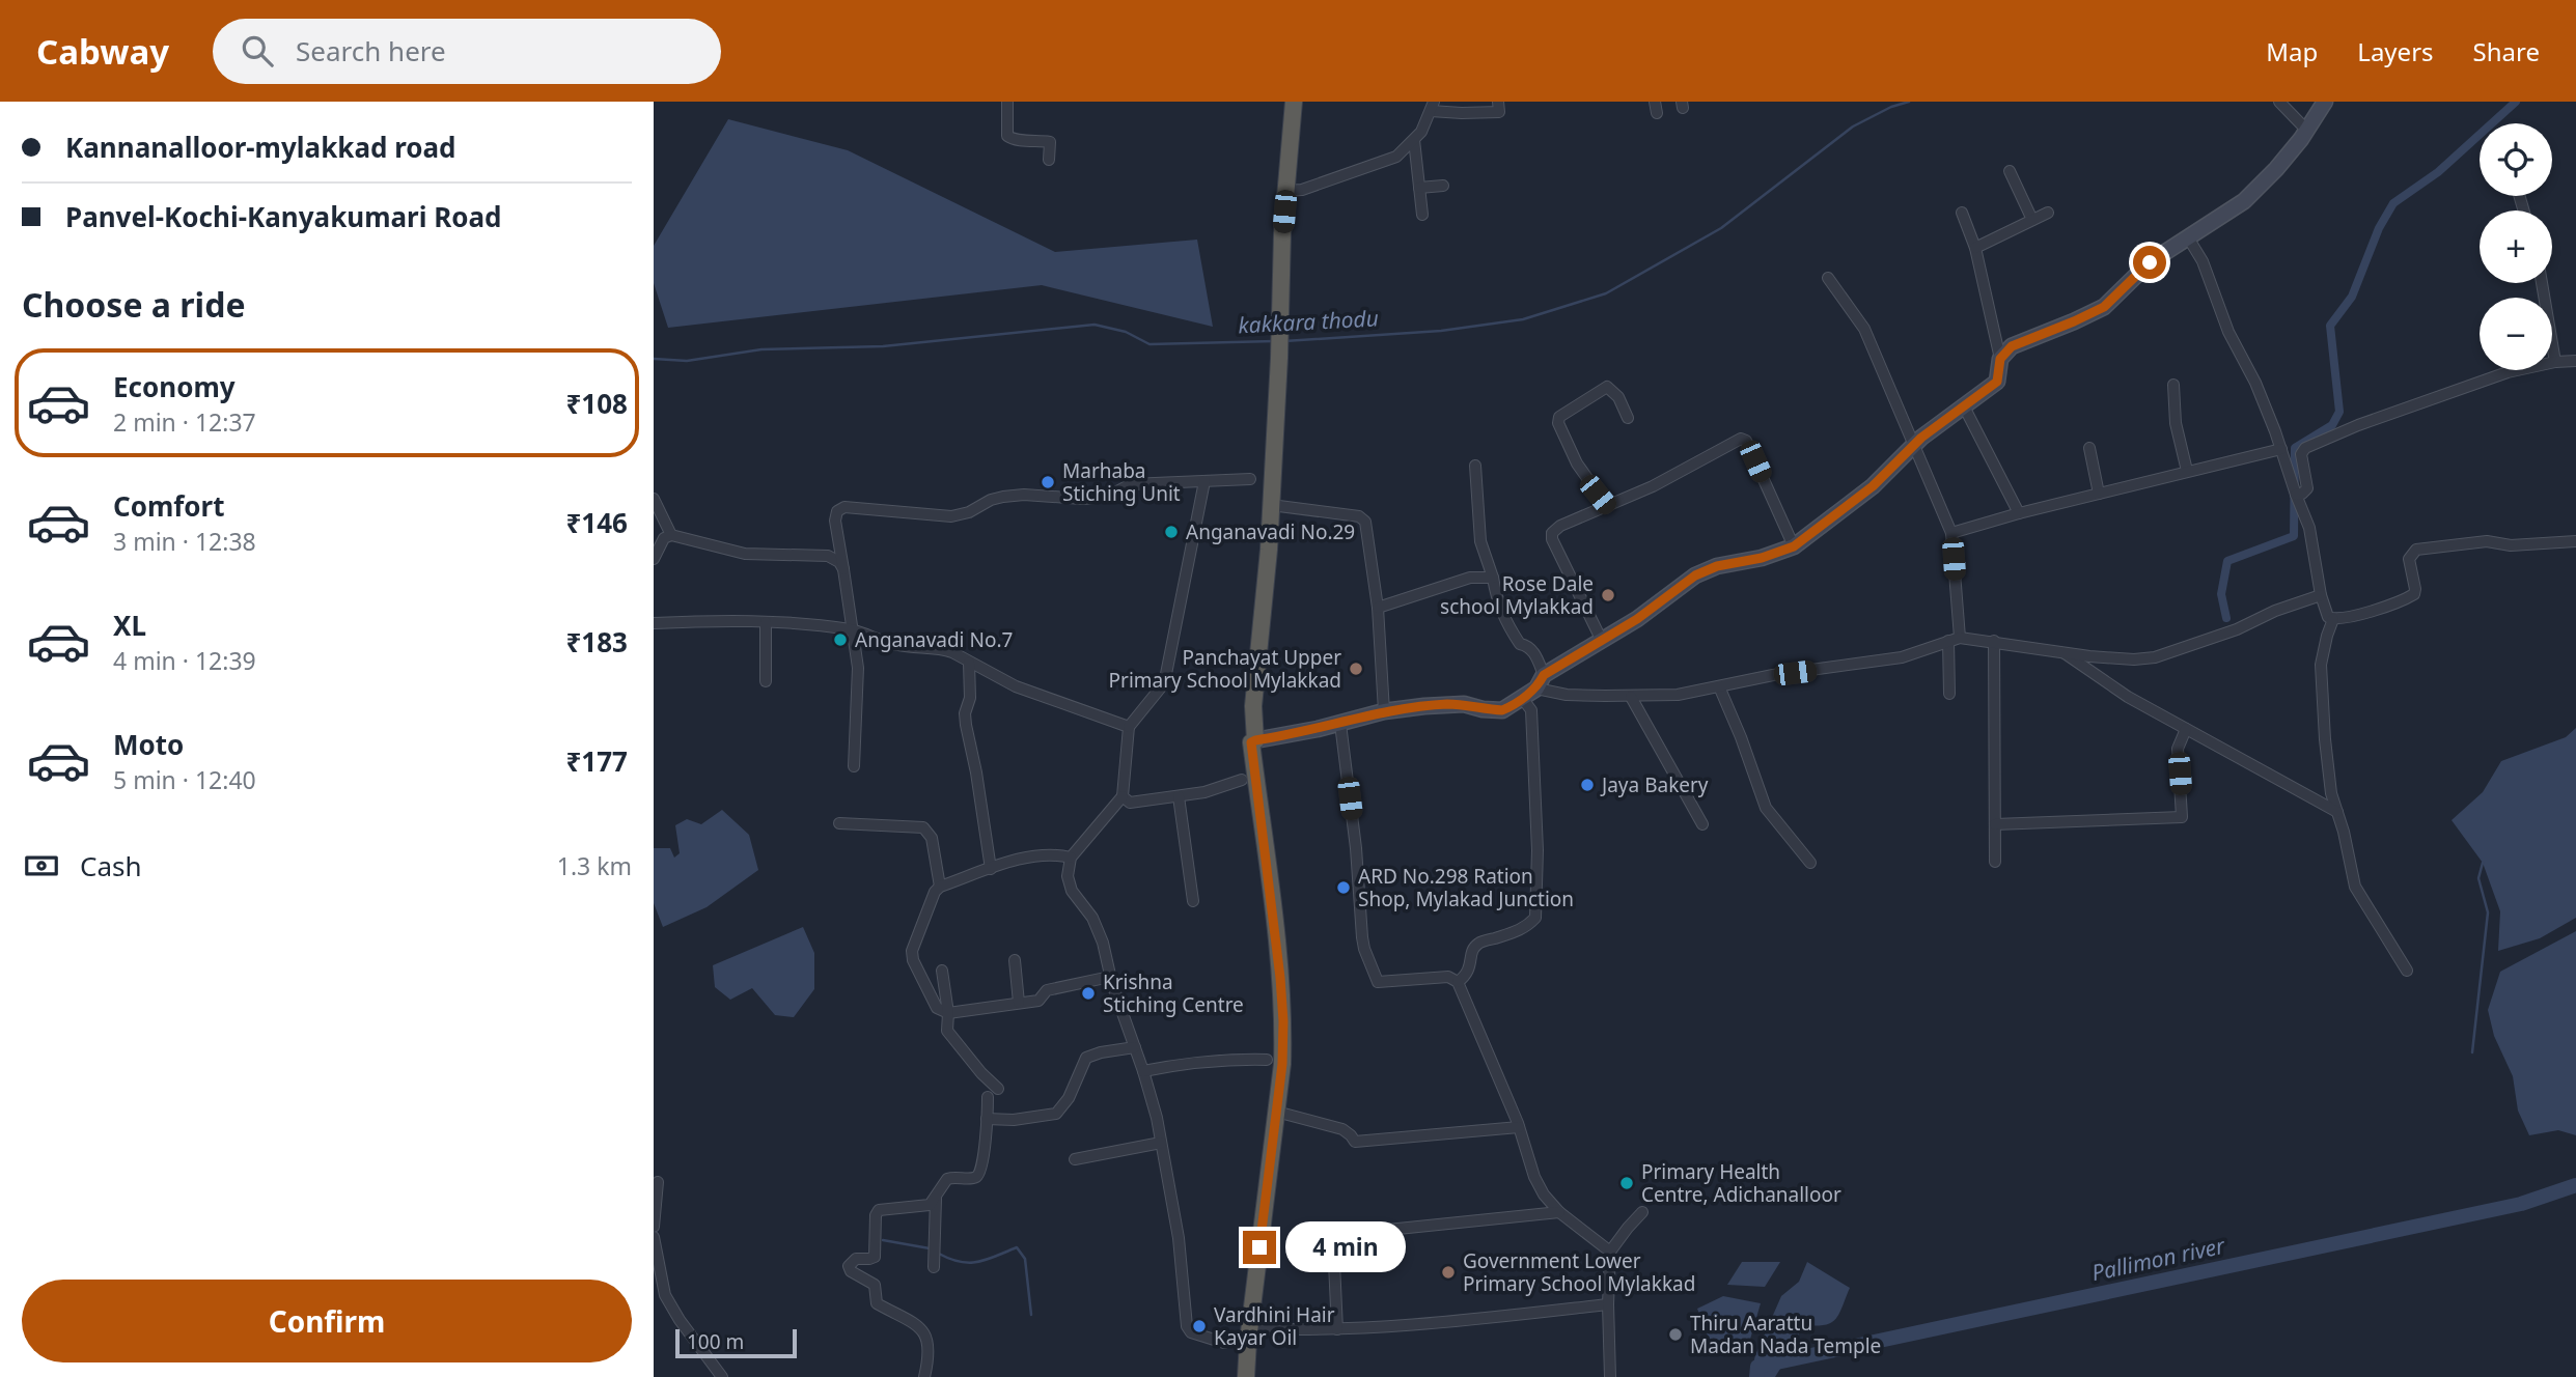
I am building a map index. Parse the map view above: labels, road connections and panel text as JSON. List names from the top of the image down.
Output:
{
  "water": ["kakkara thodu", "Pallimon river"],
  "places": [
    "Marhaba Stiching Unit",
    "Anganavadi No.29",
    "Rose Dale school Mylakkad",
    "Anganavadi No.7",
    "Panchayat Upper Primary School Mylakkad",
    "Jaya Bakery",
    "ARD No.298 Ration Shop, Mylakad Junction",
    "Krishna Stiching Centre",
    "Primary Health Centre, Adichanalloor",
    "Government Lower Primary School Mylakkad",
    "Vardhini Hair Kayar Oil",
    "Thiru Aarattu Madan Nada Temple"
  ],
  "scale_bar": "100 m",
  "page": {
    "header": "Cabway",
    "search": "Search here",
    "nav": ["Map", "Layers", "Share"],
    "banner": ["Kannanalloor-mylakkad road", "Panvel-Kochi-Kanyakumari Road"],
    "map_buttons": ["+", "−"],
    "heading": "Choose a ride",
    "list": [
      {
        "name": "Economy",
        "note": "2 min · 12:37",
        "value": "₹108"
      },
      {
        "name": "Comfort",
        "note": "3 min · 12:38",
        "value": "₹146"
      },
      {
        "name": "XL",
        "note": "4 min · 12:39",
        "value": "₹183"
      },
      {
        "name": "Moto",
        "note": "5 min · 12:40",
        "value": "₹177"
      }
    ],
    "pay": ["Cash", "1.3 km"],
    "bubble": "4 min",
    "buttons": "Confirm",
    "scale": "100 m"
  }
}
